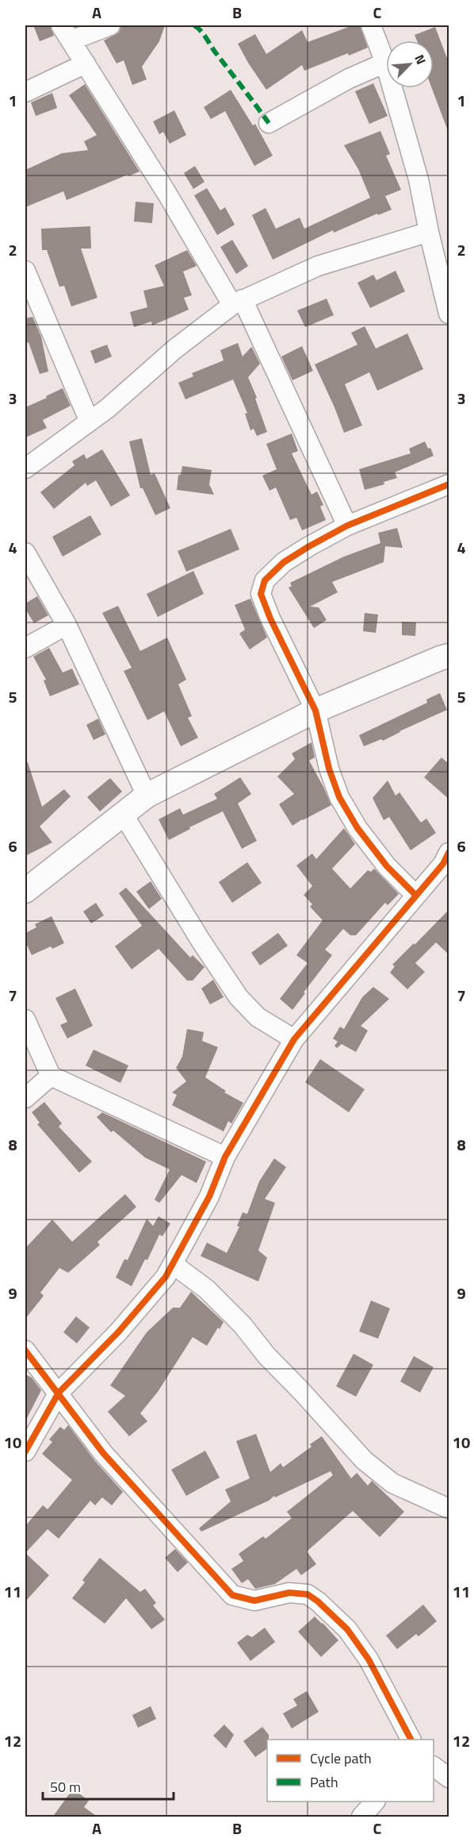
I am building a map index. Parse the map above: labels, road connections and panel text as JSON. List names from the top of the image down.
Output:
{
  "legend": ["Cycle path", "Path"],
  "scale_bar": "50 m",
  "north": "top right",
  "grid": {
    "columns": ["A", "B", "C"],
    "rows": [
      "1",
      "2",
      "3",
      "4",
      "5",
      "6",
      "7",
      "8",
      "9",
      "10",
      "11",
      "12"
    ]
  }
}
